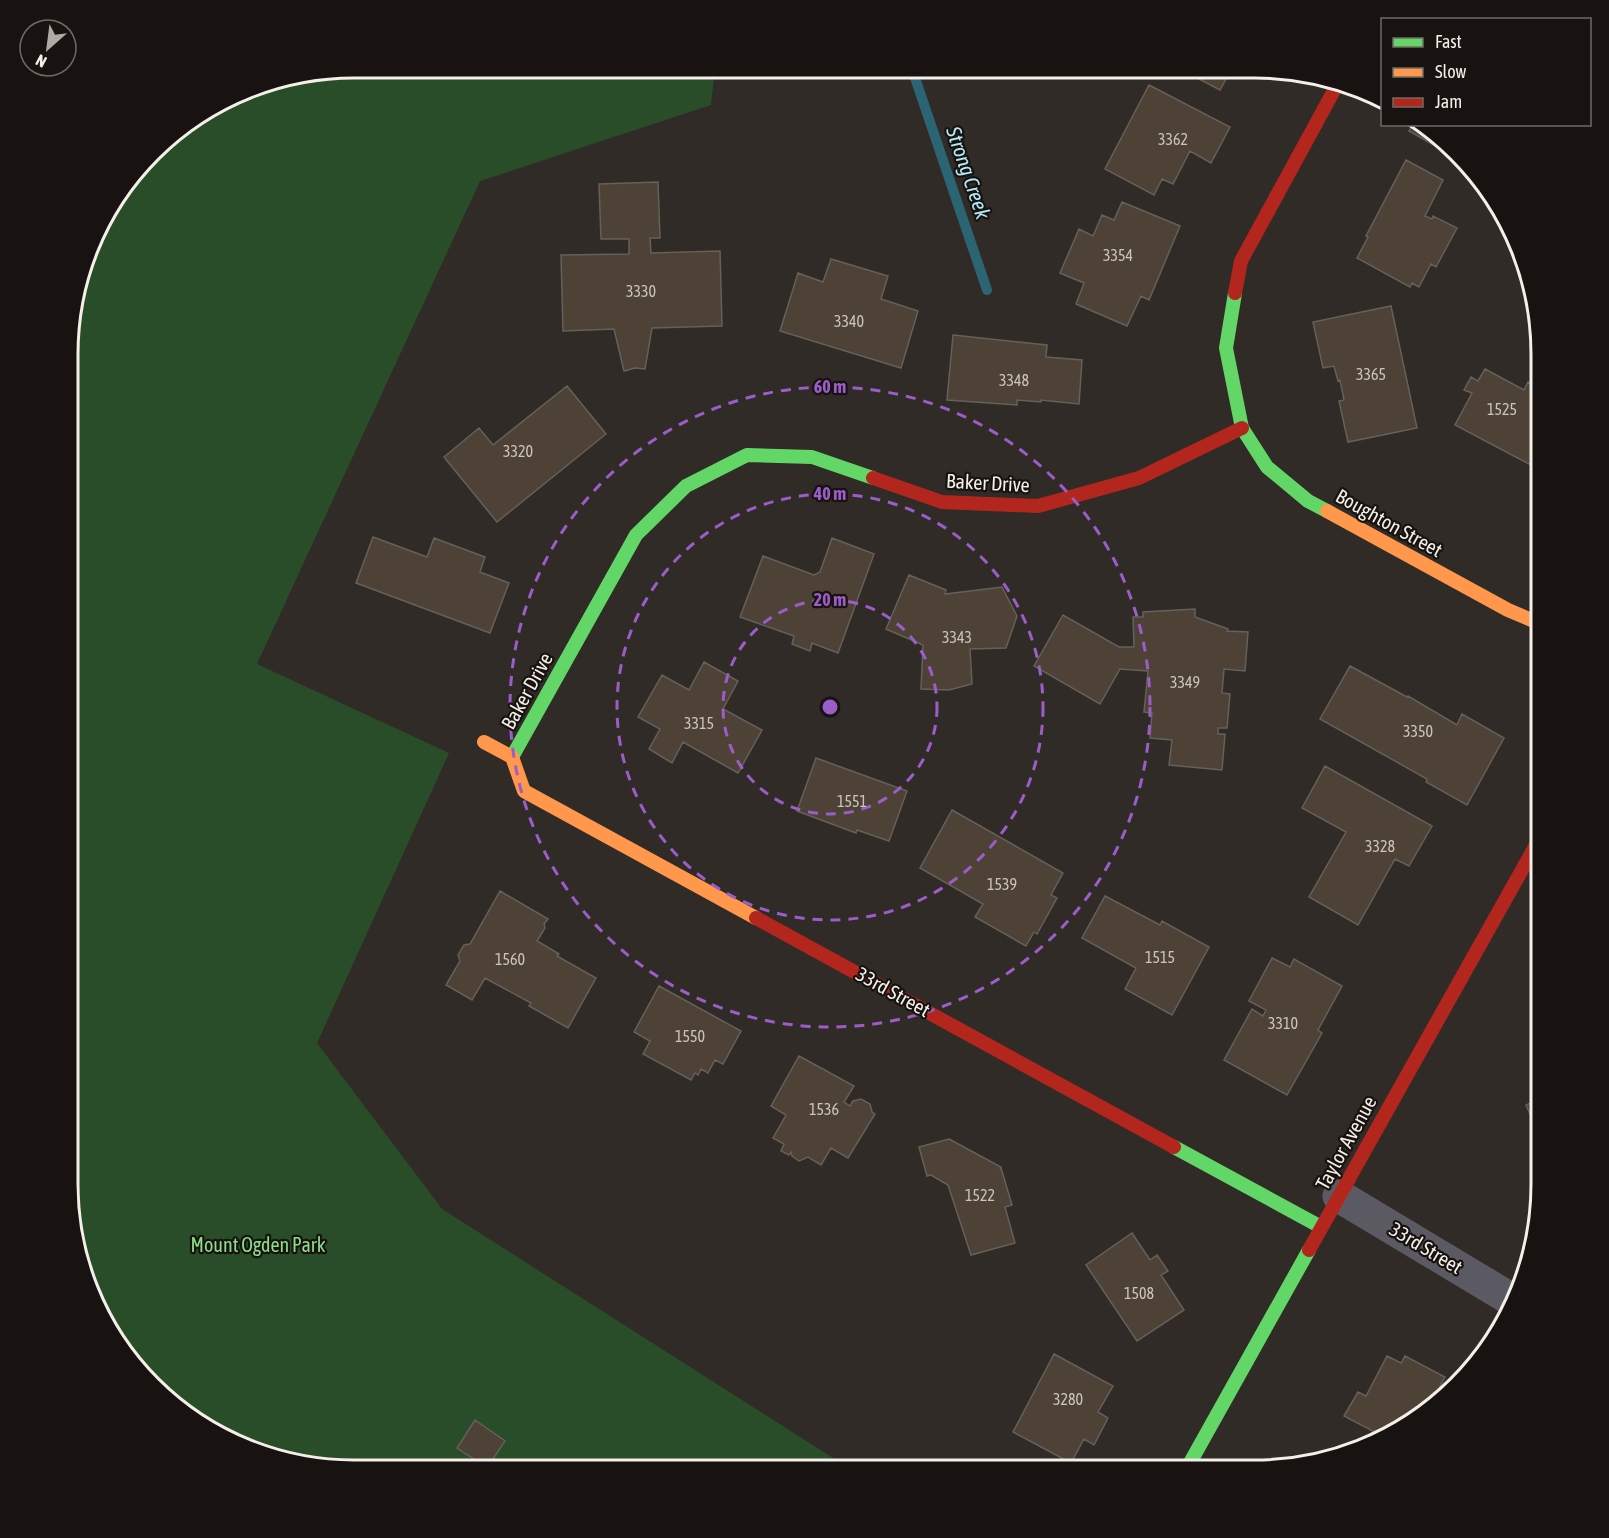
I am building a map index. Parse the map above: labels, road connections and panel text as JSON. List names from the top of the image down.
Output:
{
  "streets": {
    "street": [
      "Baker Drive",
      "Boughton Street",
      "33rd Street",
      "Taylor Avenue"
    ]
  },
  "crossings": [
    ["Baker Drive", "Boughton Street"],
    ["Baker Drive", "33rd Street"],
    ["33rd Street", "Taylor Avenue"]
  ],
  "water": ["Strong Creek"],
  "parks": ["Mount Ogden Park"],
  "house_numbers": [
    "3362",
    "3354",
    "3330",
    "3340",
    "3365",
    "3348",
    "1525",
    "3320",
    "3343",
    "3349",
    "3315",
    "3350",
    "1551",
    "3328",
    "1539",
    "1515",
    "1560",
    "3310",
    "1550",
    "1536",
    "1522",
    "1508",
    "3280"
  ],
  "legend": ["Fast", "Slow", "Jam"],
  "north": "bottom left",
  "rings": ["60 m", "40 m", "20 m"]
}
